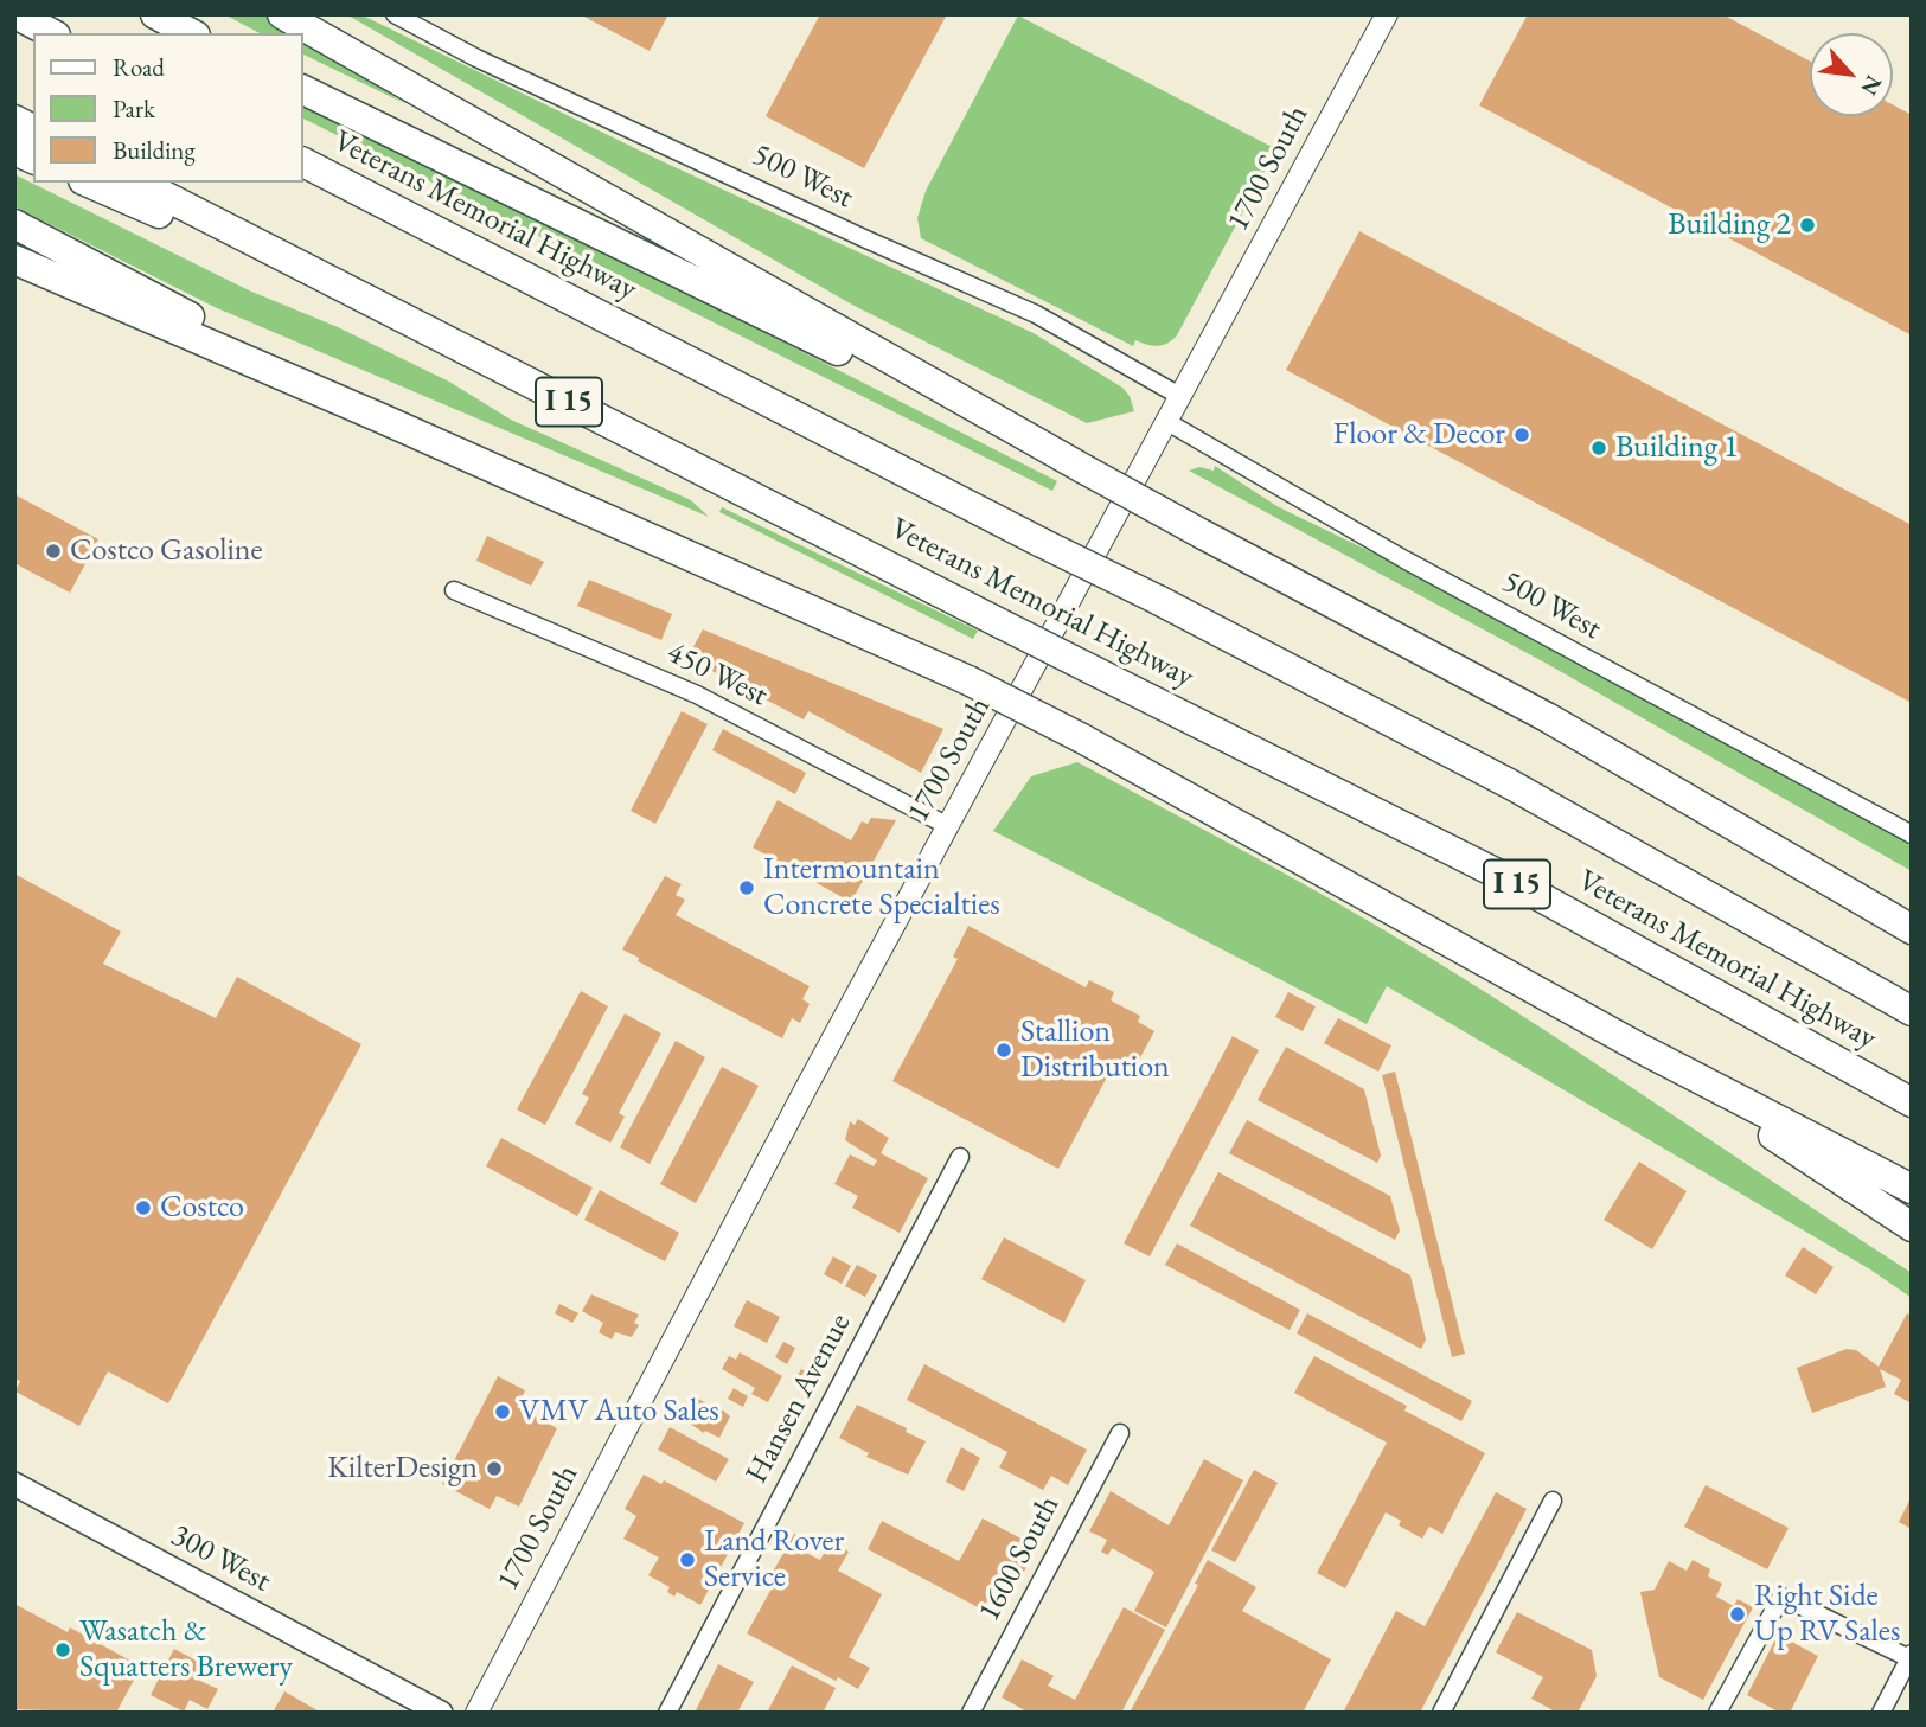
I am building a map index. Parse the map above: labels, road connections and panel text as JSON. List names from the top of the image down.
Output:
{
  "streets": {
    "highway": ["Veterans Memorial Highway", "I 15"],
    "main road": ["300 West"],
    "street": [
      "1700 South",
      "500 West",
      "450 West",
      "Hansen Avenue",
      "1600 South"
    ]
  },
  "crossings": [
    ["1700 South", "500 West"],
    ["1700 South", "450 West"]
  ],
  "places": [
    "Building 2",
    "Floor & Decor",
    "Building 1",
    "Costco Gasoline",
    "Intermountain Concrete Specialties",
    "Stallion Distribution",
    "Costco",
    "VMV Auto Sales",
    "KilterDesign",
    "Land Rover Service",
    "Right Side Up RV Sales",
    "Wasatch & Squatters Brewery"
  ],
  "legend": ["Road", "Park", "Building"],
  "north": "bottom right"
}
